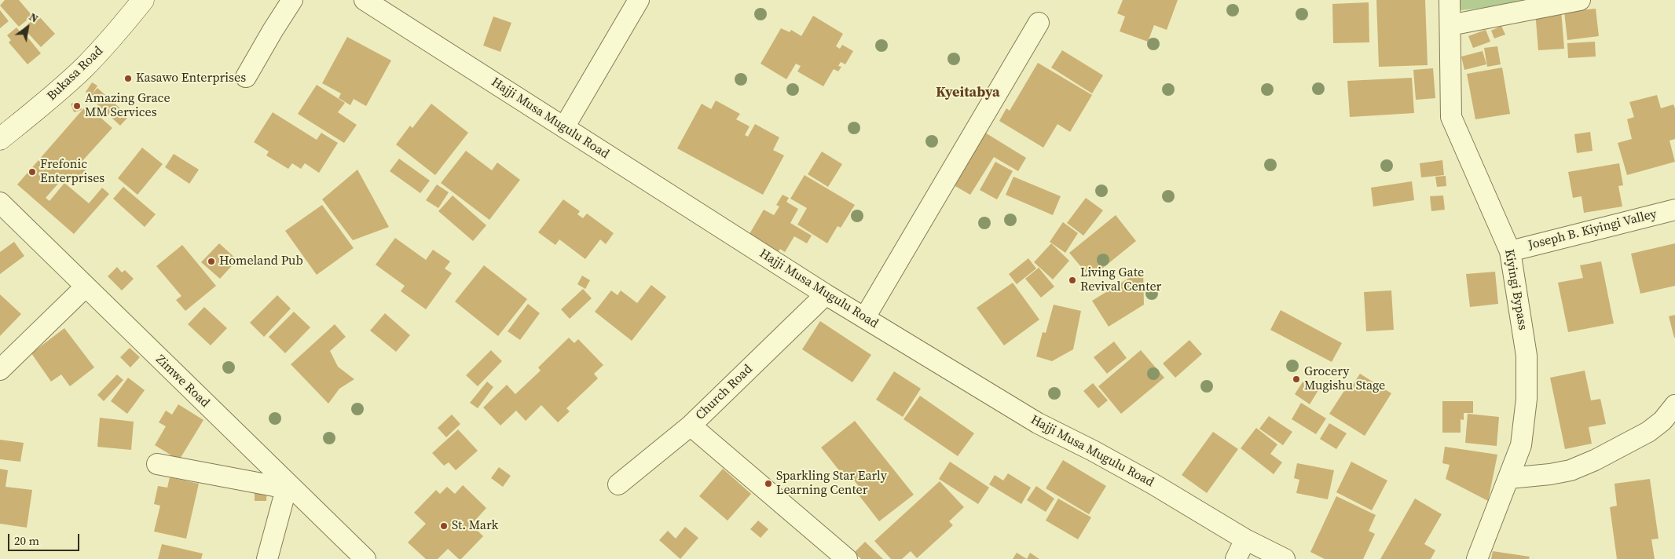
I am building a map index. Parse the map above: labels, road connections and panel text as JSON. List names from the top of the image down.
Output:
{
  "streets": {
    "street": [
      "Bukasa Road",
      "Hajji Musa Mugulu Road",
      "Joseph B. Kiyingi Valley",
      "Kiyingi Bypass",
      "Zimwe Road",
      "Church Road"
    ]
  },
  "crossings": [
    ["Hajji Musa Mugulu Road", "Church Road"],
    ["Joseph B. Kiyingi Valley", "Kiyingi Bypass"]
  ],
  "districts": ["Kyeitabya"],
  "places": [
    "Kasawo Enterprises",
    "Amazing Grace MM Services",
    "Frefonic Enterprises",
    "Homeland Pub",
    "Living Gate Revival Center",
    "Grocery Mugishu Stage",
    "Sparkling Star Early Learning Center",
    "St. Mark"
  ],
  "scale_bar": "20 m",
  "north": "top right"
}
